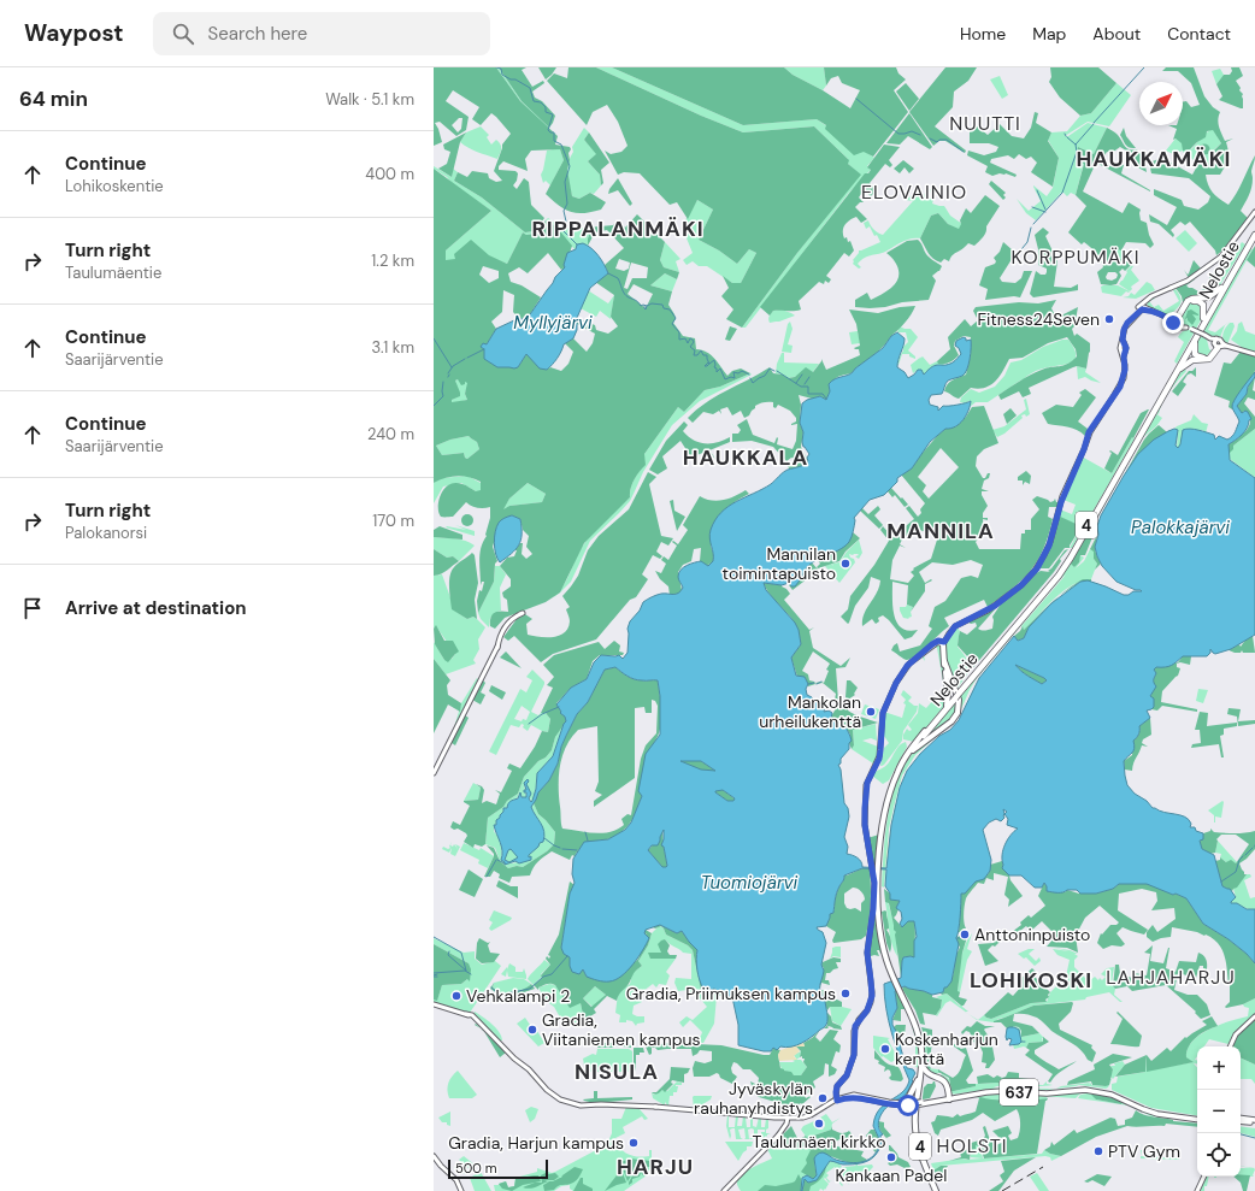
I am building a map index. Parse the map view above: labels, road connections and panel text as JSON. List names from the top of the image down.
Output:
{
  "streets": {
    "highway": ["Nelostie", "4"],
    "main road": ["637"]
  },
  "districts": [
    "NUUTTI",
    "HAUKKAMÄKI",
    "ELOVAINIO",
    "RIPPALANMÄKI",
    "KORPPUMÄKI",
    "HAUKKALA",
    "MANNILA",
    "LAHJAHARJU",
    "LOHIKOSKI",
    "NISULA",
    "HOLSTI",
    "HARJU"
  ],
  "water": ["Myllyjärvi", "Palokkajärvi", "Tuomiojärvi"],
  "places": [
    "Fitness24Seven",
    "Mannilan toimintapuisto",
    "Mankolan urheilukenttä",
    "Anttoninpuisto",
    "Gradia, Priimuksen kampus",
    "Vehkalampi 2",
    "Gradia, Viitaniemen kampus",
    "Koskenharjun kenttä",
    "Jyväskylän rauhanyhdistys",
    "Taulumäen kirkko",
    "Gradia, Harjun kampus",
    "PTV Gym",
    "Kankaan Padel"
  ],
  "scale_bar": "500 m",
  "north": "top right",
  "page": {
    "header": "Waypost",
    "search": "Search here",
    "nav": [
      "Home",
      "Map",
      "About",
      "Contact"
    ],
    "heading": ["64 min", "Walk · 5.1 km"],
    "list": [
      ["Continue", "Lohikoskentie", "400 m"],
      ["Turn right", "Taulumäentie", "1.2 km"],
      ["Continue", "Saarijärventie", "3.1 km"],
      ["Continue", "Saarijärventie", "240 m"],
      ["Turn right", "Palokanorsi", "170 m"],
      "Arrive at destination"
    ],
    "map_buttons": ["+", "−"],
    "scale": "500 m"
  }
}
